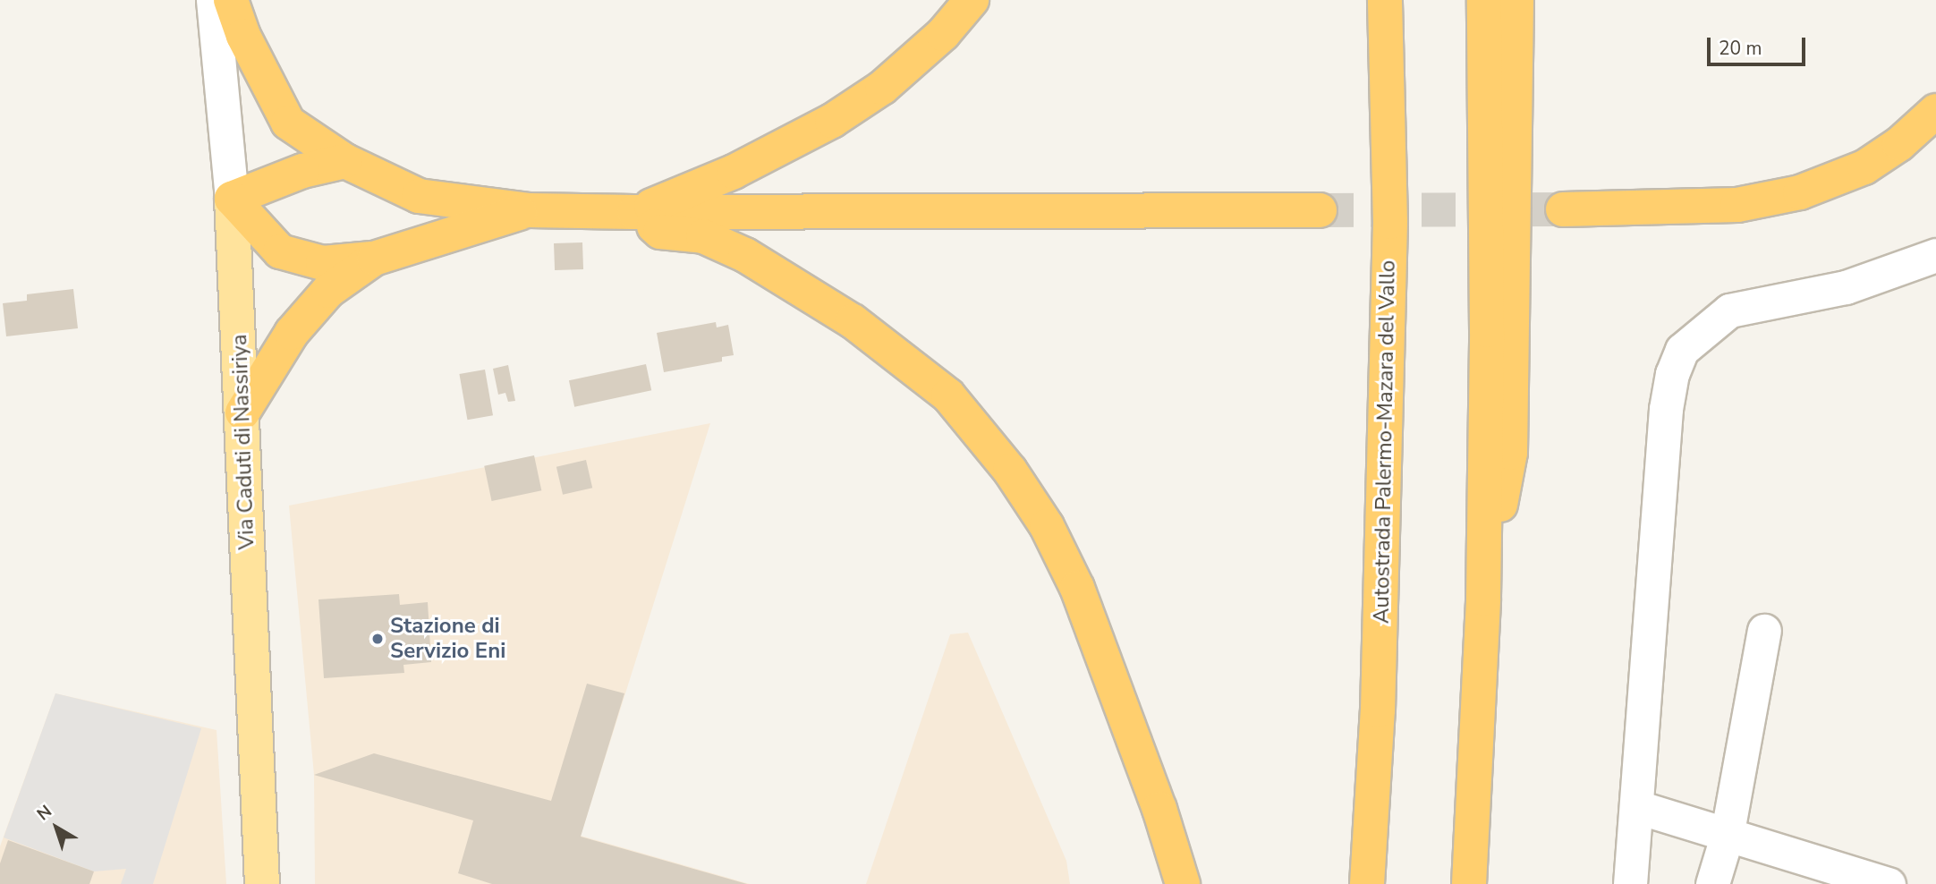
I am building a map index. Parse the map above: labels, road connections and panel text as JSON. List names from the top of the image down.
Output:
{
  "streets": {
    "highway": ["Autostrada Palermo-Mazara del Vallo"],
    "main road": ["Via Caduti di Nassiriya"]
  },
  "places": ["Stazione di Servizio Eni"],
  "scale_bar": "20 m",
  "north": "top left"
}
